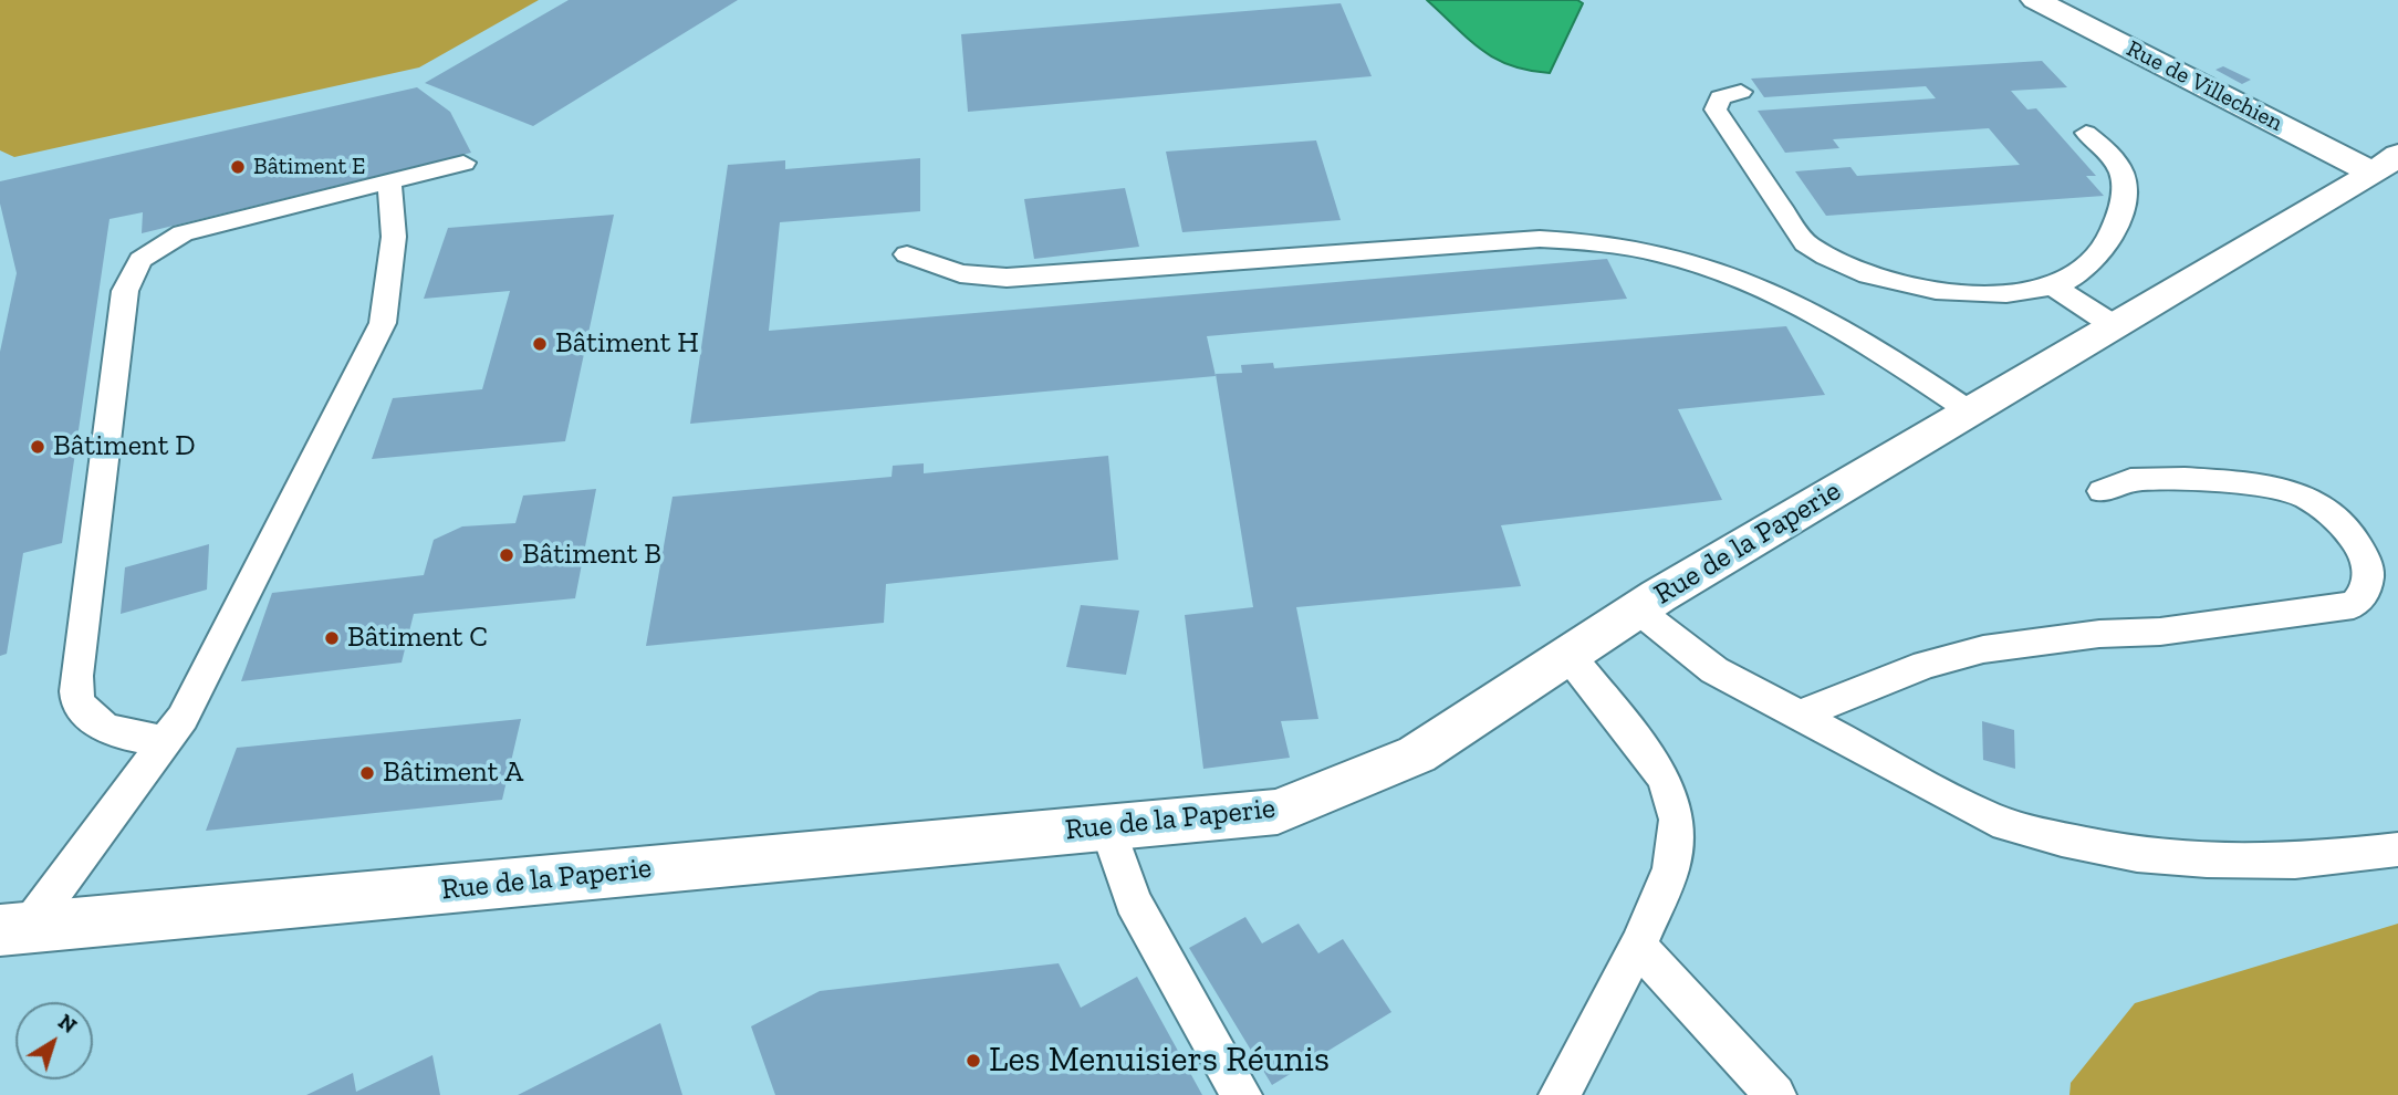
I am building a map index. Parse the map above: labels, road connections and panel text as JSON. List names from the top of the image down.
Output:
{
  "streets": {
    "street": ["Rue de Villechien", "Rue de la Paperie"]
  },
  "crossings": [
    ["Rue de Villechien", "Rue de la Paperie"]
  ],
  "places": [
    "Bâtiment E",
    "Bâtiment H",
    "Bâtiment D",
    "Bâtiment B",
    "Bâtiment C",
    "Bâtiment A",
    "Les Menuisiers Réunis"
  ],
  "north": "top right"
}
